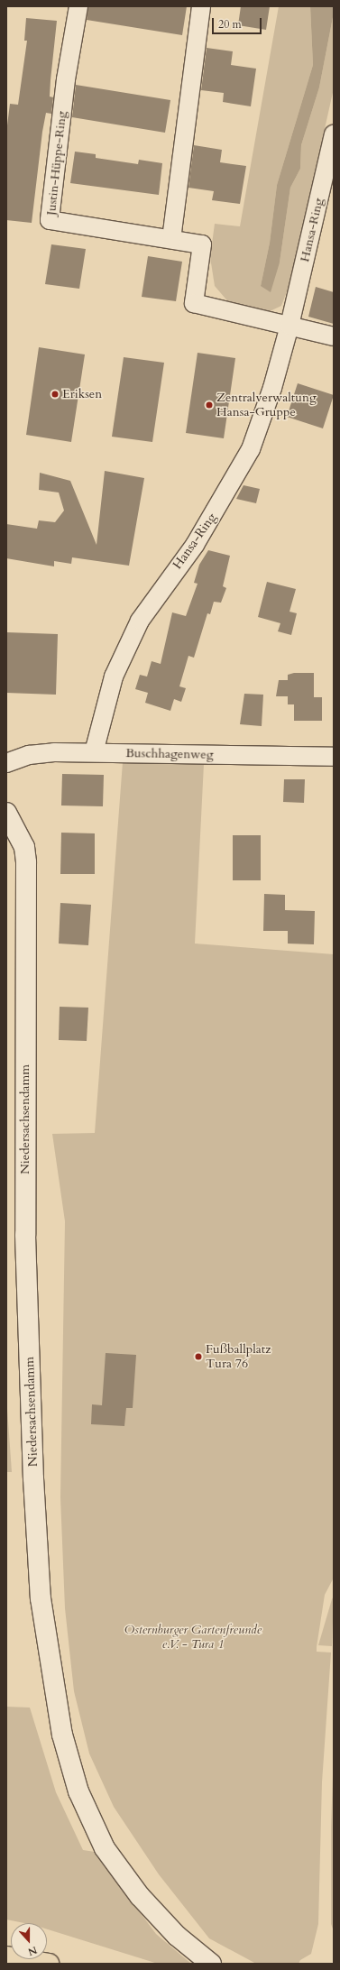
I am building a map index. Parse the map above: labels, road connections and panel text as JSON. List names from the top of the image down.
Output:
{
  "streets": {
    "street": [
      "Justin-Hüppe-Ring",
      "Hansa-Ring",
      "Buschhagenweg",
      "Niedersachsendamm"
    ]
  },
  "crossings": [
    ["Justin-Hüppe-Ring", "Hansa-Ring"],
    ["Hansa-Ring", "Buschhagenweg"]
  ],
  "parks": ["Osternburger Gartenfreunde e.V. - Tura 1"],
  "places": ["Eriksen", "Zentralverwaltung Hansa-Gruppe", "Fußballplatz Tura 76"],
  "scale_bar": "20 m",
  "north": "bottom"
}
